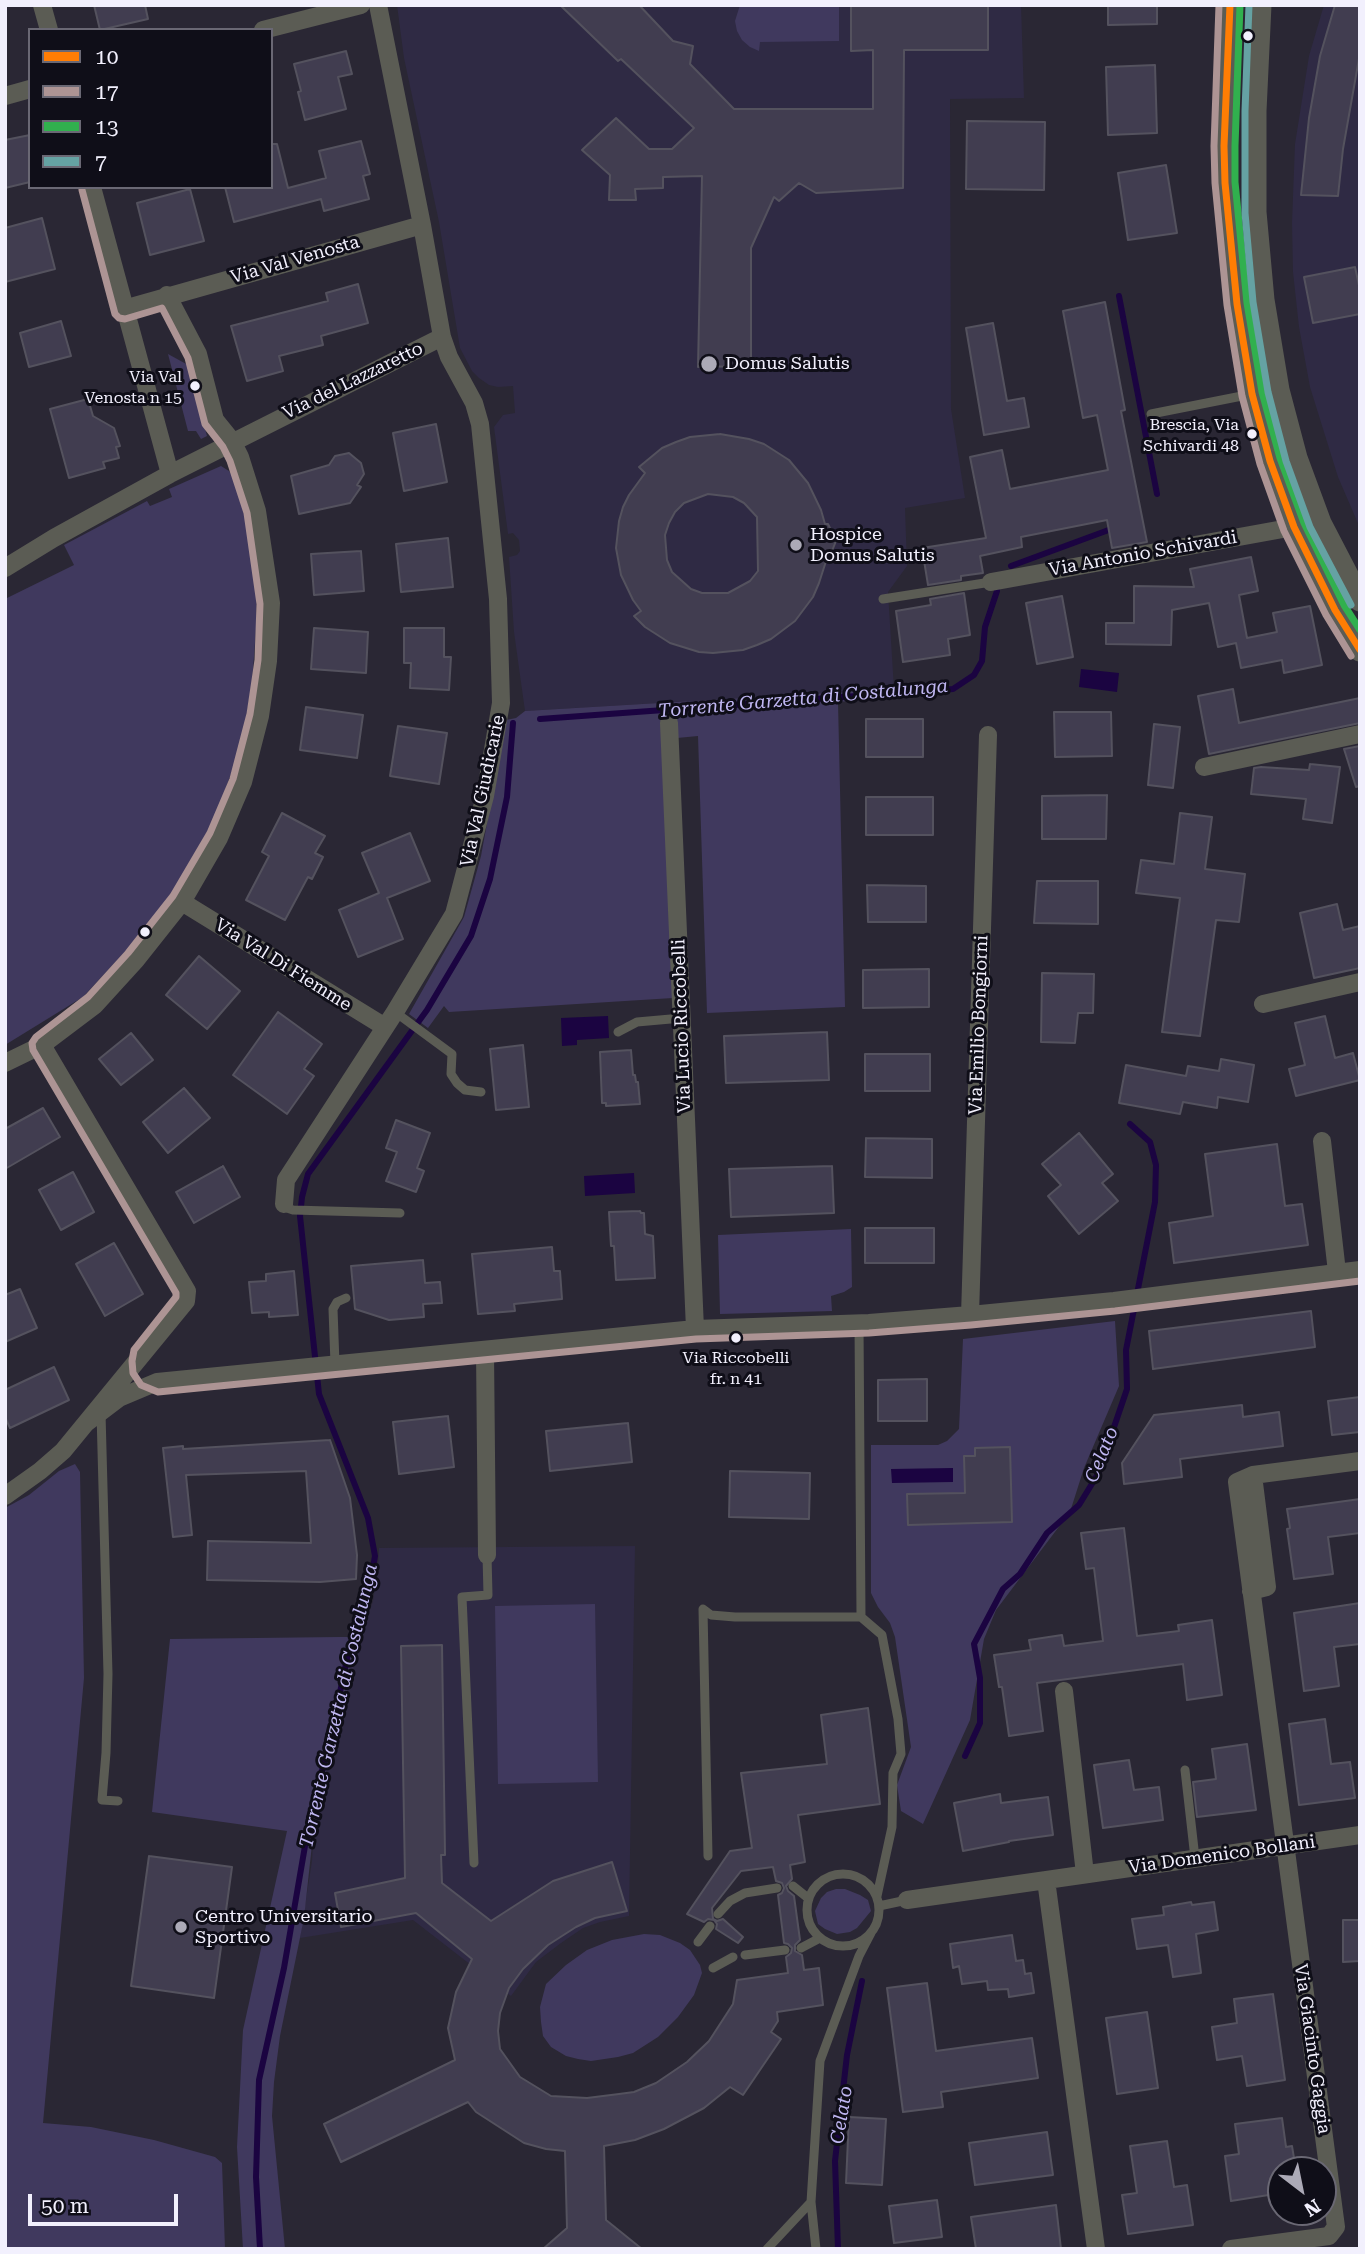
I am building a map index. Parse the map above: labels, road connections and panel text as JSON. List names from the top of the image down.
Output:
{
  "streets": {
    "street": [
      "Via Val Venosta",
      "Via del Lazzaretto",
      "Via Antonio Schivardi",
      "Via Val Giudicarie",
      "Via Val Di Fiemme",
      "Via Emilio Bongiorni",
      "Via Lucio Riccobelli",
      "Via Domenico Bollani",
      "Via Giacinto Gaggia"
    ]
  },
  "crossings": [
    ["Via Val Venosta", "Via del Lazzaretto"],
    ["Via del Lazzaretto", "Via Val Giudicarie"],
    ["Via Val Giudicarie", "Via Val Di Fiemme"],
    ["Via Domenico Bollani", "Via Giacinto Gaggia"]
  ],
  "water": ["Torrente Garzetta di Costalunga", "Celato"],
  "places": [
    "Domus Salutis",
    "Via Val Venosta n 15",
    "Brescia, Via Schivardi 48",
    "Hospice Domus Salutis",
    "Via Riccobelli fr. n 41",
    "Centro Universitario Sportivo"
  ],
  "lines": [
    "transit line 10",
    "transit line 17",
    "transit line 13",
    "transit line 7"
  ],
  "legend": [
    "10",
    "17",
    "13",
    "7"
  ],
  "scale_bar": "50 m",
  "north": "bottom right"
}
